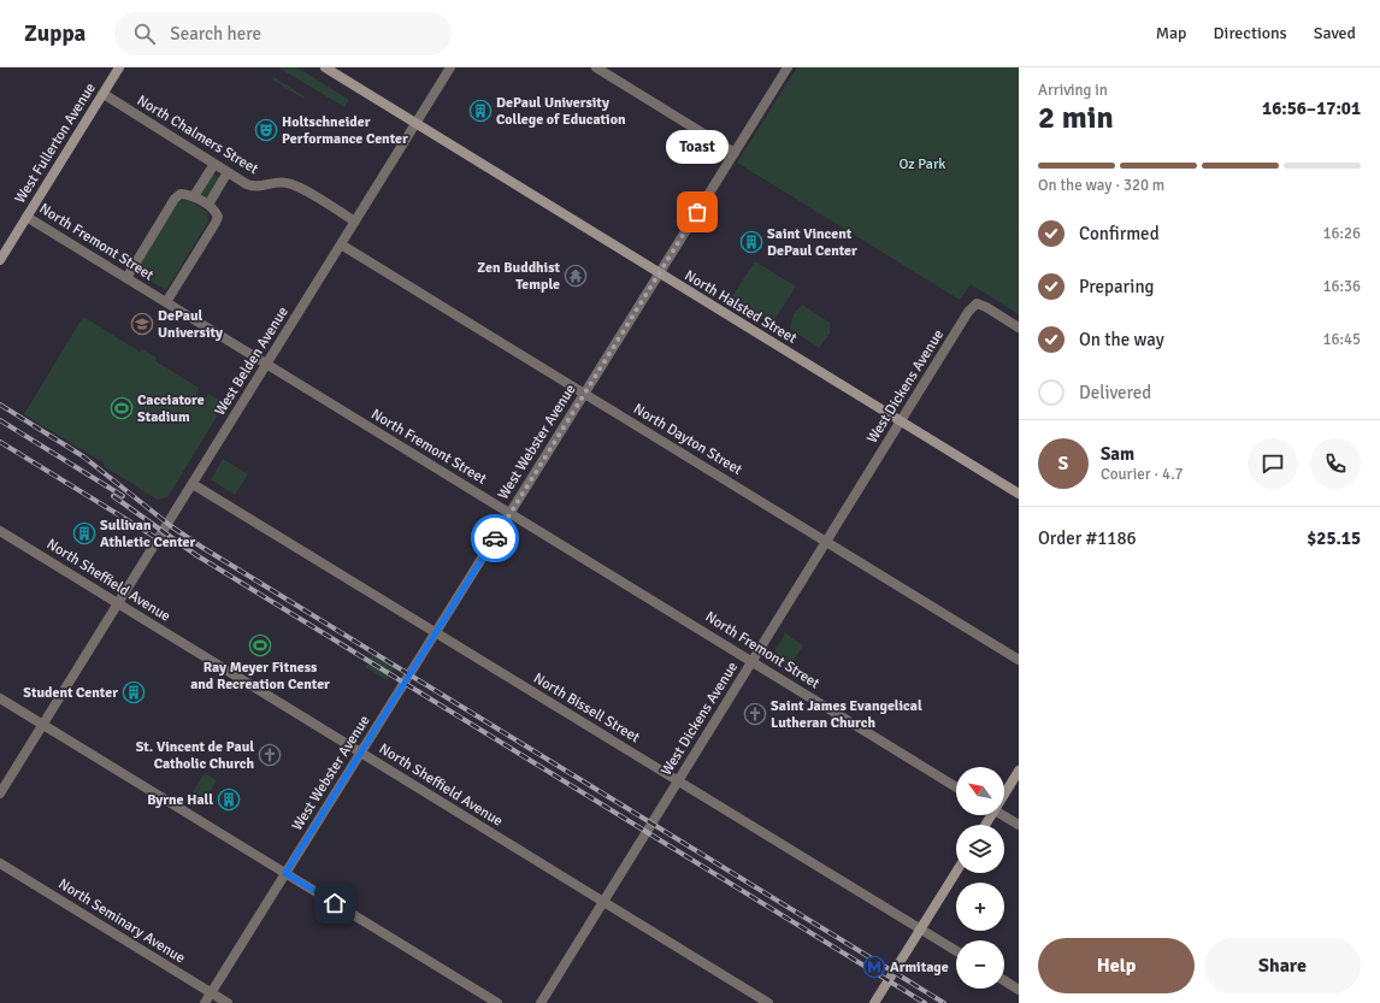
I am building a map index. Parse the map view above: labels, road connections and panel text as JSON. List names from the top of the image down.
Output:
{
  "streets": {
    "main road": ["West Fullerton Avenue", "North Halsted Street"],
    "street": [
      "North Chalmers Street",
      "North Fremont Street",
      "West Belden Avenue",
      "West Dickens Avenue",
      "North Dayton Street",
      "West Webster Avenue",
      "North Sheffield Avenue",
      "North Bissell Street",
      "North Seminary Avenue"
    ]
  },
  "crossings": [
    ["North Chalmers Street", "West Fullerton Avenue"],
    ["North Chalmers Street", "West Belden Avenue"],
    ["West Fullerton Avenue", "North Fremont Street"],
    ["North Fremont Street", "West Belden Avenue"],
    ["North Fremont Street", "West Dickens Avenue"],
    ["North Fremont Street", "West Webster Avenue"],
    ["North Halsted Street", "West Belden Avenue"],
    ["North Halsted Street", "West Dickens Avenue"],
    ["North Halsted Street", "West Webster Avenue"],
    ["West Belden Avenue", "North Dayton Street"],
    ["West Belden Avenue", "North Sheffield Avenue"],
    ["West Belden Avenue", "North Bissell Street"],
    ["West Dickens Avenue", "North Dayton Street"],
    ["West Dickens Avenue", "North Sheffield Avenue"],
    ["West Dickens Avenue", "North Bissell Street"],
    ["North Dayton Street", "West Webster Avenue"],
    ["West Webster Avenue", "North Sheffield Avenue"],
    ["West Webster Avenue", "North Bissell Street"],
    ["West Webster Avenue", "North Seminary Avenue"]
  ],
  "parks": ["Oz Park"],
  "places": {
    "building": [
      "DePaul University College of Education",
      "Saint Vincent DePaul Center",
      "Sullivan Athletic Center",
      "Student Center",
      "Byrne Hall"
    ],
    "theatre": ["Holtschneider Performance Center"],
    "other": ["Toast"],
    "temple": ["Zen Buddhist Temple"],
    "school or university": ["DePaul University"],
    "sports": ["Cacciatore Stadium", "Ray Meyer Fitness and Recreation Center"],
    "church": ["Saint James Evangelical Lutheran Church", "St. Vincent de Paul Catholic Church"],
    "metro station": ["Armitage"]
  },
  "north": "top left",
  "page": {
    "header": "Zuppa",
    "search": "Search here",
    "nav": ["Map", "Directions", "Saved"],
    "heading": ["2 min", "Arriving in", "16:56–17:01"],
    "panel": [
      "Sam",
      "Courier · 4.7",
      "Order #1186",
      "$25.15"
    ],
    "bubble": "Toast",
    "bar": "On the way · 320 m",
    "list": [
      ["Confirmed", "16:26"],
      ["Preparing", "16:36"],
      ["On the way", "16:45"],
      "Delivered"
    ],
    "round": "S",
    "map_buttons": ["+", "−"],
    "buttons": ["Help", "Share"]
  }
}
